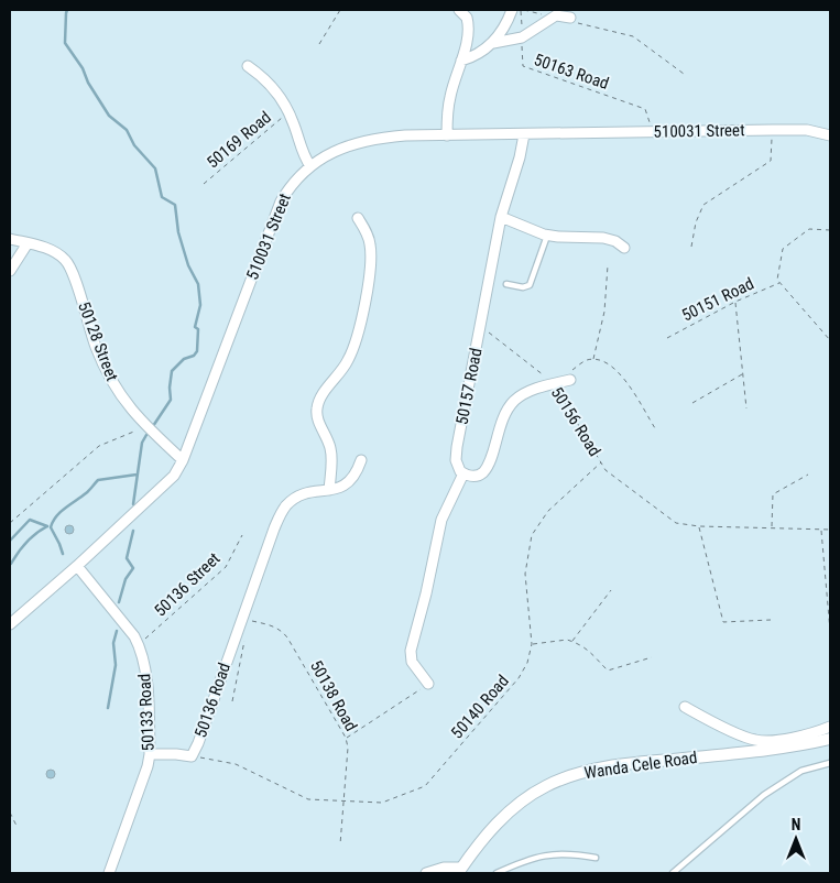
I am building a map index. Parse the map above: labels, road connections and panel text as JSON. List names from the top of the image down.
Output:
{
  "streets": {
    "street": [
      "510031 Street",
      "50128 Street",
      "50157 Road",
      "50136 Road",
      "50133 Road",
      "Wanda Cele Road"
    ],
    "path": [
      "50163 Road",
      "50169 Road",
      "50151 Road",
      "50156 Road",
      "50136 Street",
      "50138 Road",
      "50140 Road"
    ]
  },
  "crossings": [
    ["50163 Road", "510031 Street"],
    ["510031 Street", "50128 Street"],
    ["510031 Street", "50133 Road"],
    ["50157 Road", "50156 Road"],
    ["50156 Road", "50140 Road"],
    ["50136 Street", "50133 Road"],
    ["50138 Road", "50140 Road"],
    ["50136 Road", "50140 Road"],
    ["50136 Road", "50133 Road"]
  ],
  "north": "top"
}
